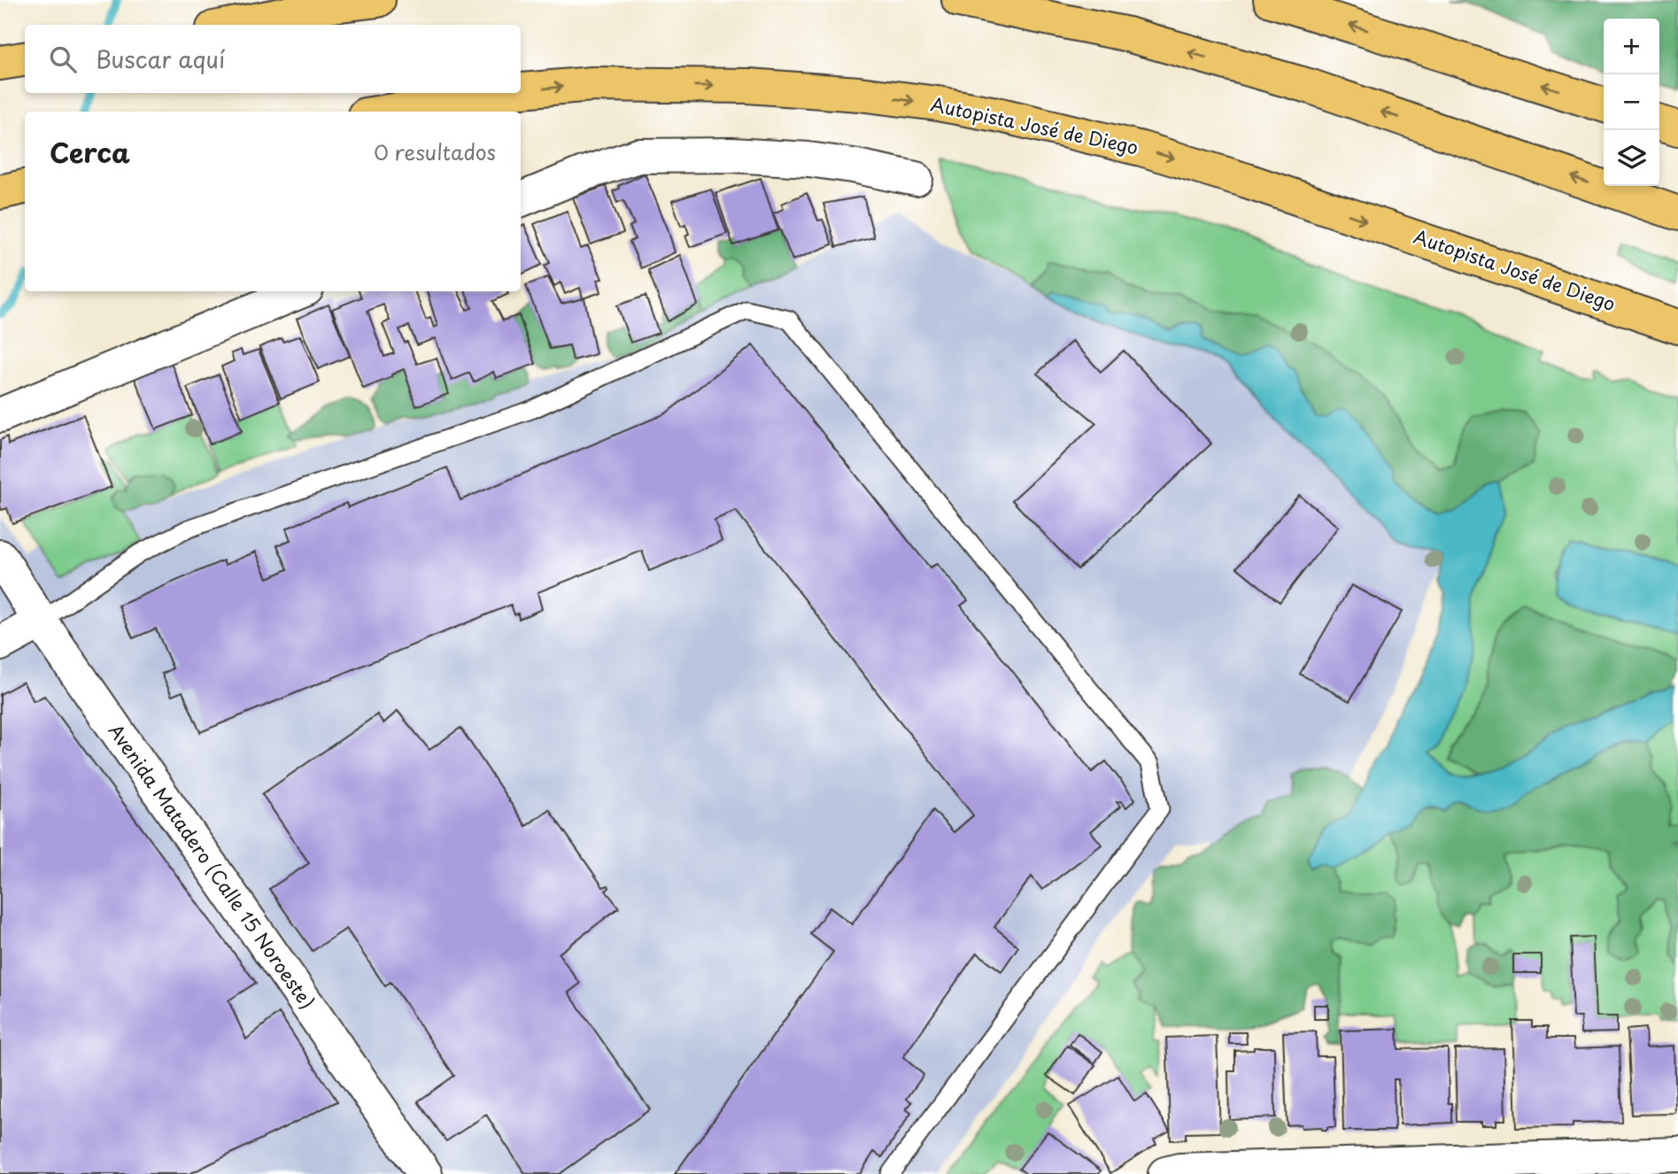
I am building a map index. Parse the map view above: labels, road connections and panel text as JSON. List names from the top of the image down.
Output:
{
  "streets": {
    "highway": ["Autopista José de Diego"],
    "street": ["Avenida Matadero (Calle 15 Noroeste)"]
  },
  "page": {
    "map_buttons": ["+", "−"],
    "search": "Buscar aquí",
    "heading": ["Cerca", "0 resultados"]
  }
}
